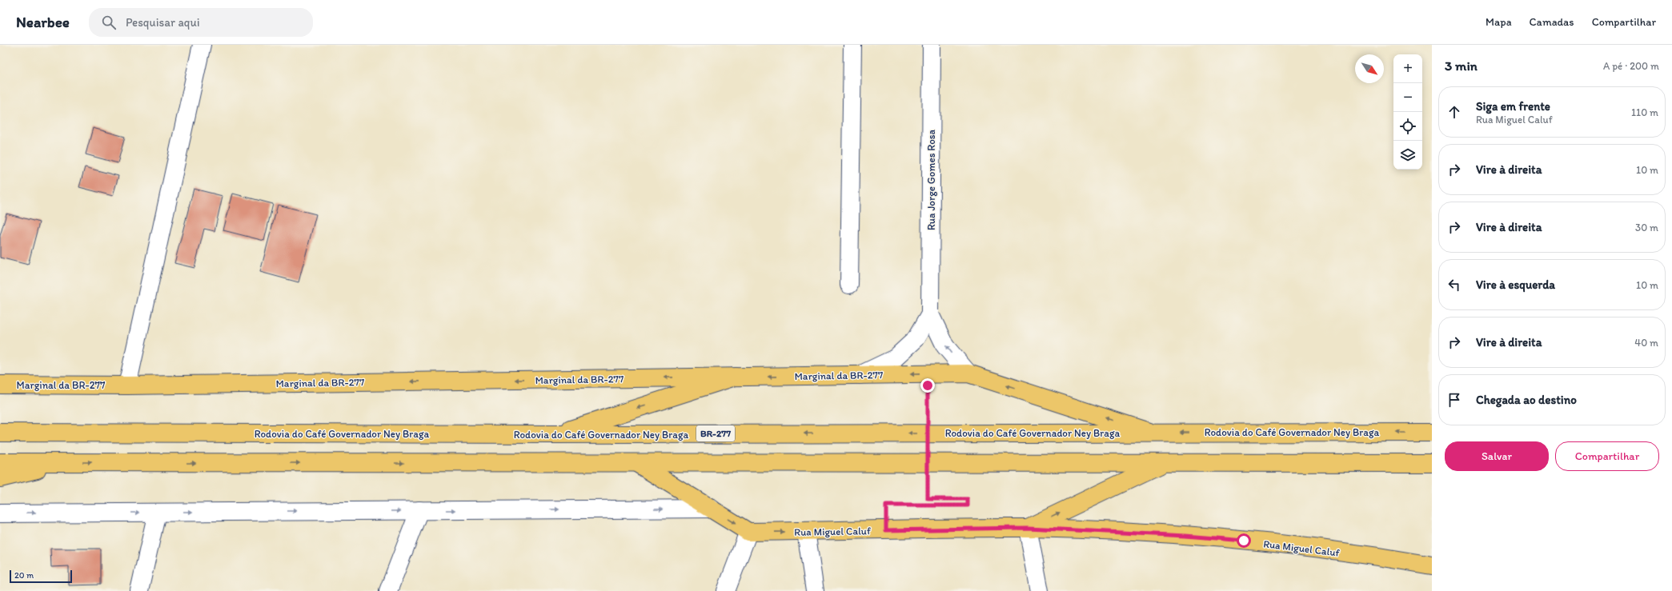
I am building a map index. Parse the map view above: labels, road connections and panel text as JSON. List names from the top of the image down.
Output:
{
  "streets": {
    "main road": [
      "Marginal da BR-277",
      "Rodovia do Café Governador Ney Braga",
      "BR-277",
      "Rua Miguel Caluf"
    ],
    "street": ["Rua Jorge Gomes Rosa"]
  },
  "crossings": [
    ["Rua Jorge Gomes Rosa", "Marginal da BR-277"],
    ["Marginal da BR-277", "Rodovia do Café Governador Ney Braga"]
  ],
  "scale_bar": "20 m",
  "north": "bottom right",
  "page": {
    "header": "Nearbee",
    "search": "Pesquisar aqui",
    "nav": ["Mapa", "Camadas", "Compartilhar"],
    "heading": ["3 min", "A pé · 200 m"],
    "map_buttons": ["+", "−"],
    "list": [
      ["Siga em frente", "Rua Miguel Caluf", "110 m"],
      ["Vire à direita", "10 m"],
      ["Vire à direita", "30 m"],
      ["Vire à esquerda", "10 m"],
      ["Vire à direita", "40 m"],
      "Chegada ao destino"
    ],
    "buttons": ["Salvar", "Compartilhar"],
    "scale": "20 m"
  }
}
